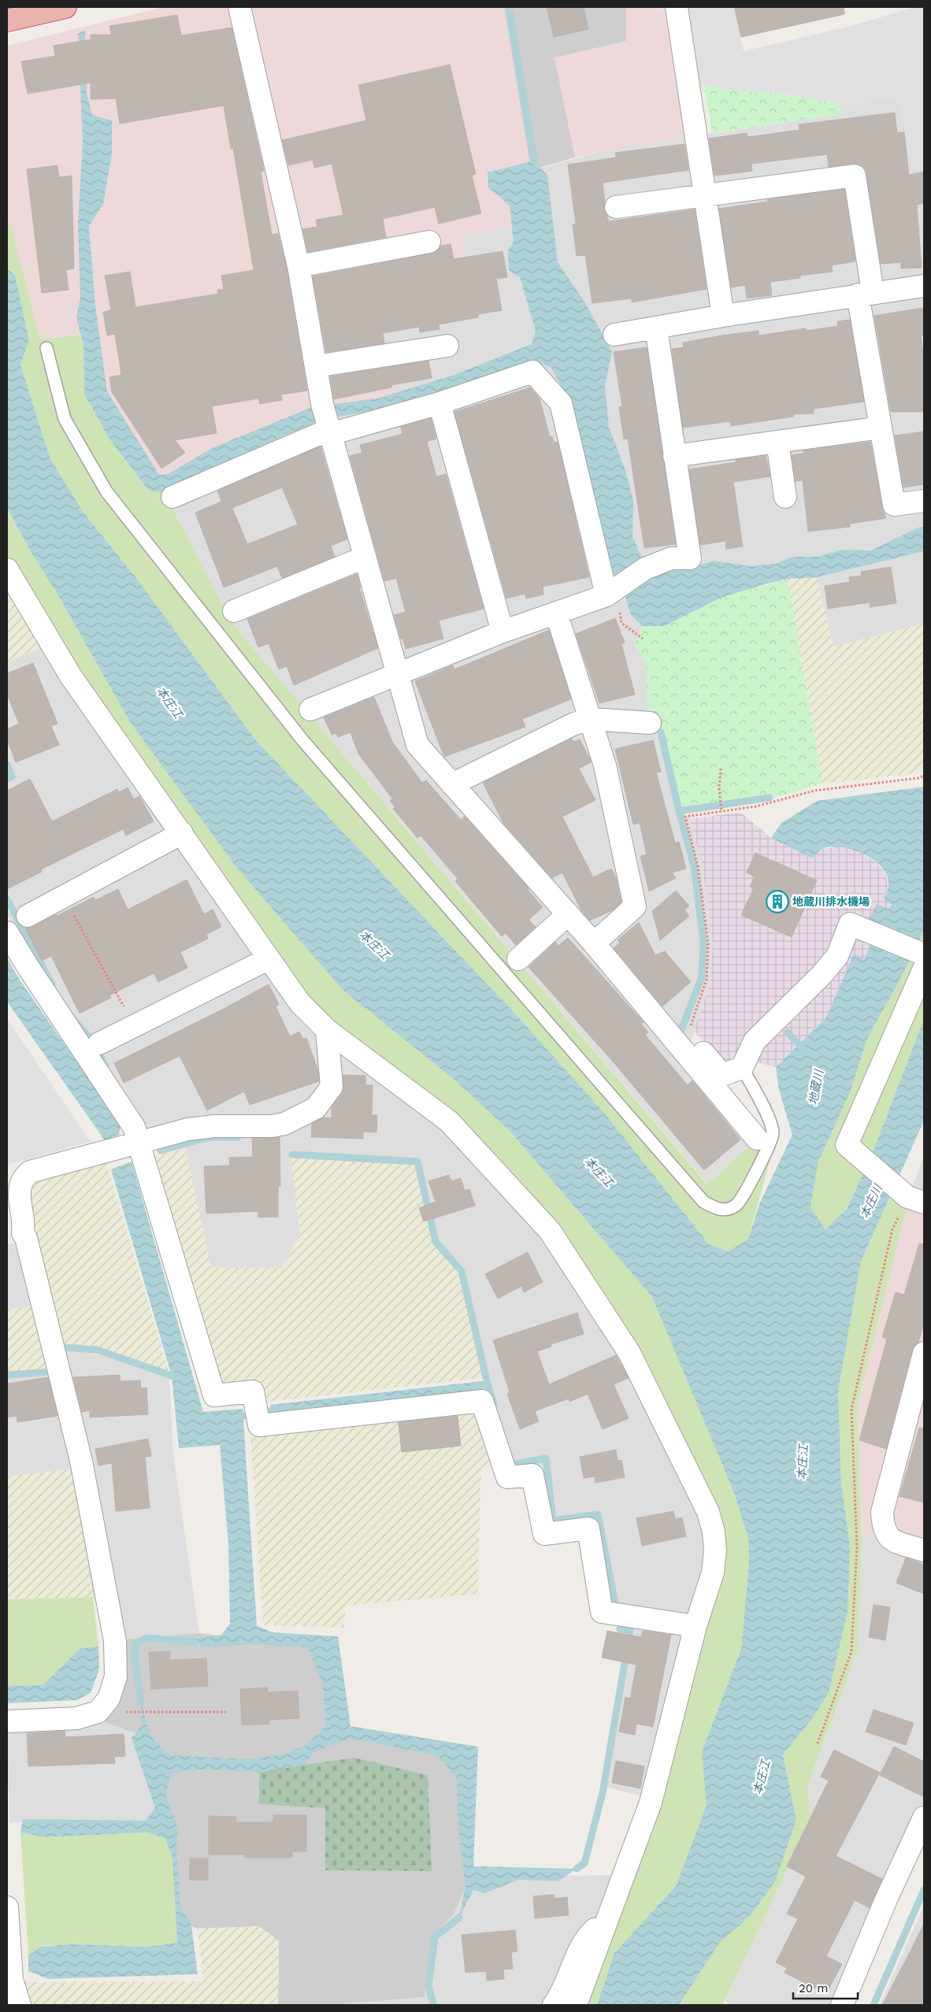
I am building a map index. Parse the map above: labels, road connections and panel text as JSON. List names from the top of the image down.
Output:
{
  "water": ["本庄江", "地蔵川", "本庄川"],
  "places": {
    "building": ["地蔵川排水機場"]
  },
  "scale_bar": "20 m"
}
